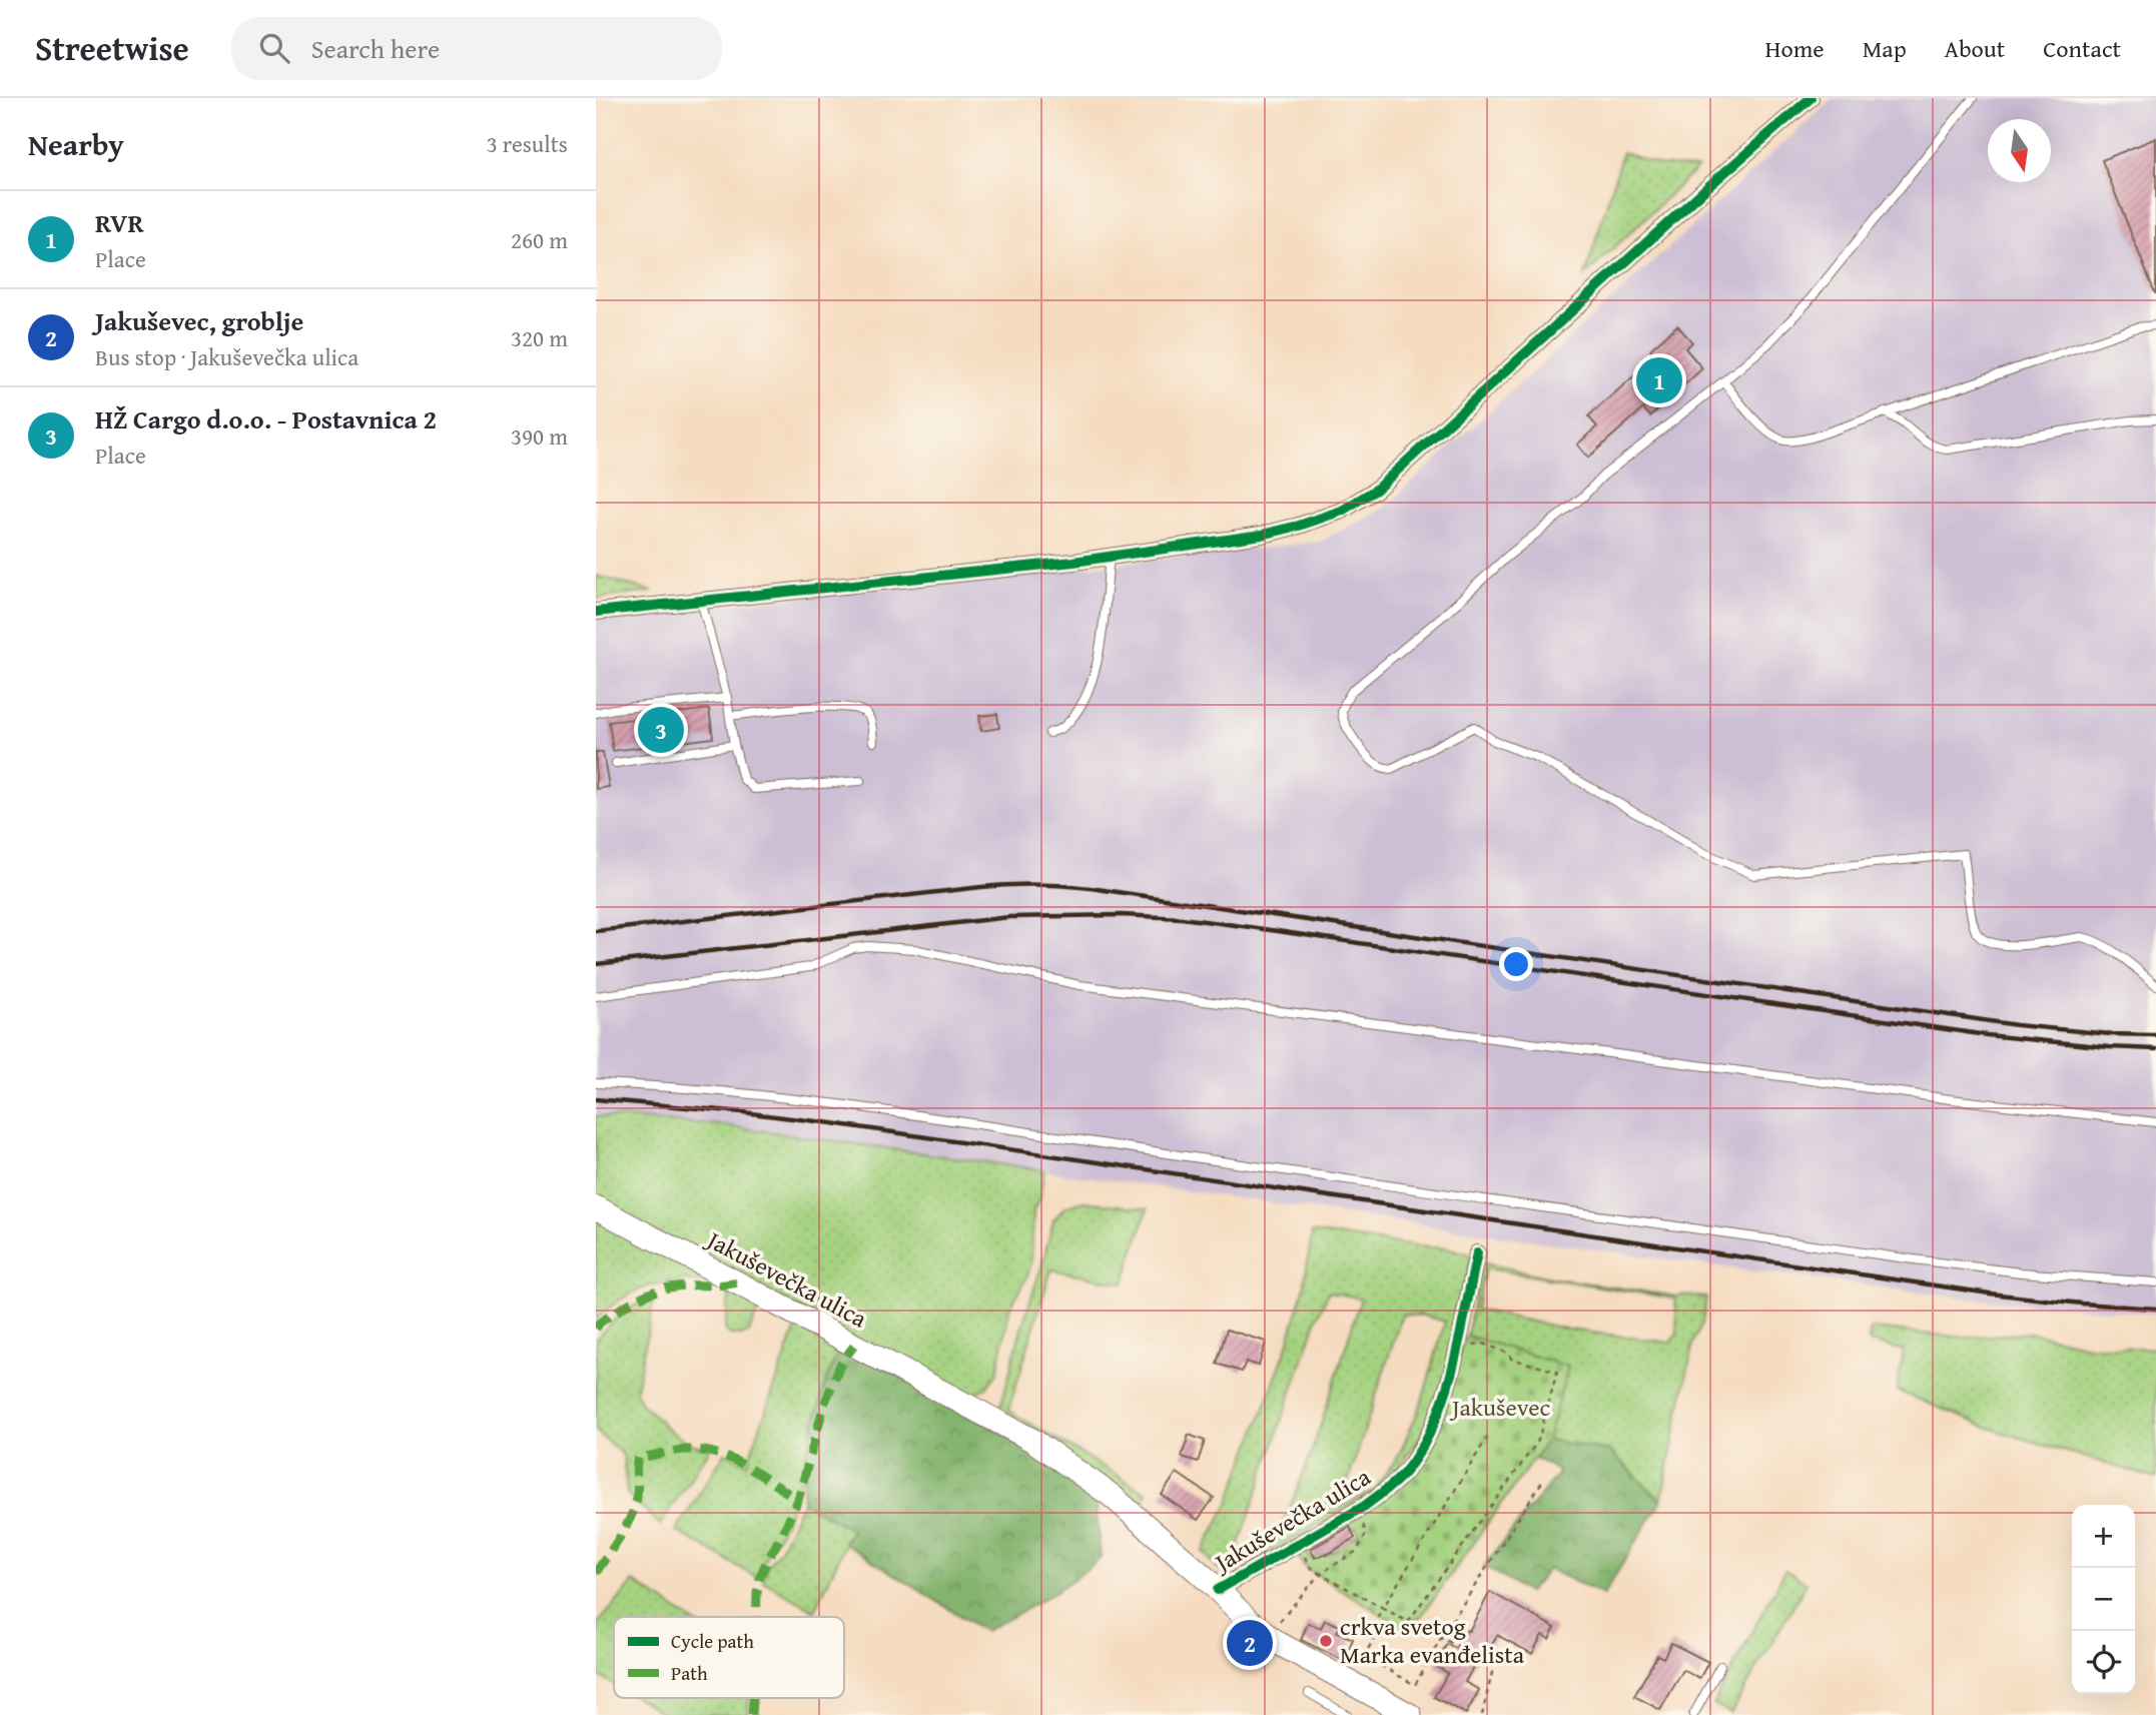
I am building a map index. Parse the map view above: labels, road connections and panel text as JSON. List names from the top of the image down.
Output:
{
  "streets": {
    "main road": ["Jakuševečka ulica"]
  },
  "parks": ["Jakuševec"],
  "places": ["crkva svetog Marka evanđelista"],
  "legend": ["Cycle path", "Path"],
  "north": "bottom",
  "page": {
    "header": "Streetwise",
    "search": "Search here",
    "nav": [
      "Home",
      "Map",
      "About",
      "Contact"
    ],
    "heading": ["Nearby", "3 results"],
    "list": [
      {
        "mark": "1",
        "name": "RVR",
        "note": "Place",
        "value": "260 m"
      },
      {
        "mark": "2",
        "name": "Jakuševec, groblje",
        "note": "Bus stop · Jakuševečka ulica",
        "value": "320 m"
      },
      {
        "mark": "3",
        "name": "HŽ Cargo d.o.o. - Postavnica 2",
        "note": "Place",
        "value": "390 m"
      }
    ],
    "pins": ["1", "3", "2"],
    "map_buttons": ["+", "−"]
  }
}
